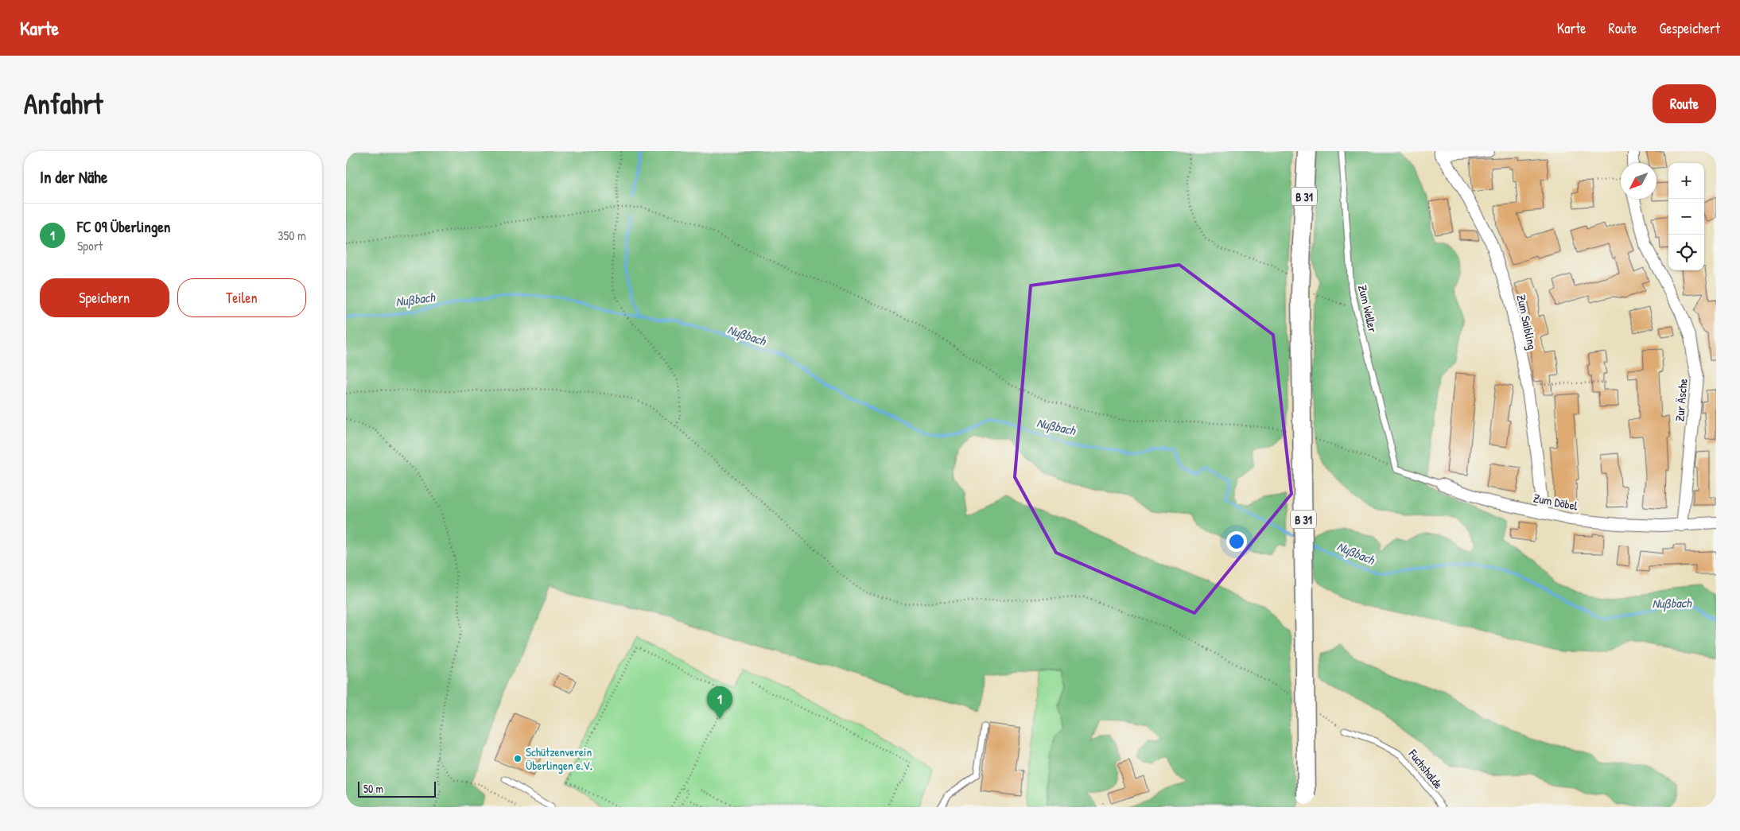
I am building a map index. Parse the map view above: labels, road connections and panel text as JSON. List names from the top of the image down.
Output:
{
  "streets": {
    "main road": ["B 31"],
    "street": ["Zum Saibling", "Zur Äsche", "Zum Döbel"],
    "lane": ["Zum Weller", "Fuchshalde"]
  },
  "crossings": [
    ["Zum Weller", "Zum Döbel"],
    ["Zum Saibling", "Zum Döbel"],
    ["Zur Äsche", "Zum Döbel"]
  ],
  "water": ["Nußbach"],
  "places": ["Schützenverein Überlingen e.V."],
  "scale_bar": "50 m",
  "north": "bottom left",
  "page": {
    "header": "Karte",
    "nav": ["Karte", "Route", "Gespeichert"],
    "buttons": [
      "Route",
      ["Speichern", "Teilen"]
    ],
    "title": "Anfahrt",
    "heading": "In der Nähe",
    "map_buttons": ["+", "−"],
    "list": [
      {
        "mark": "1",
        "name": "FC 09 Überlingen",
        "note": "Sport",
        "value": "350 m"
      }
    ],
    "pins": "1",
    "scale": "50 m"
  }
}
